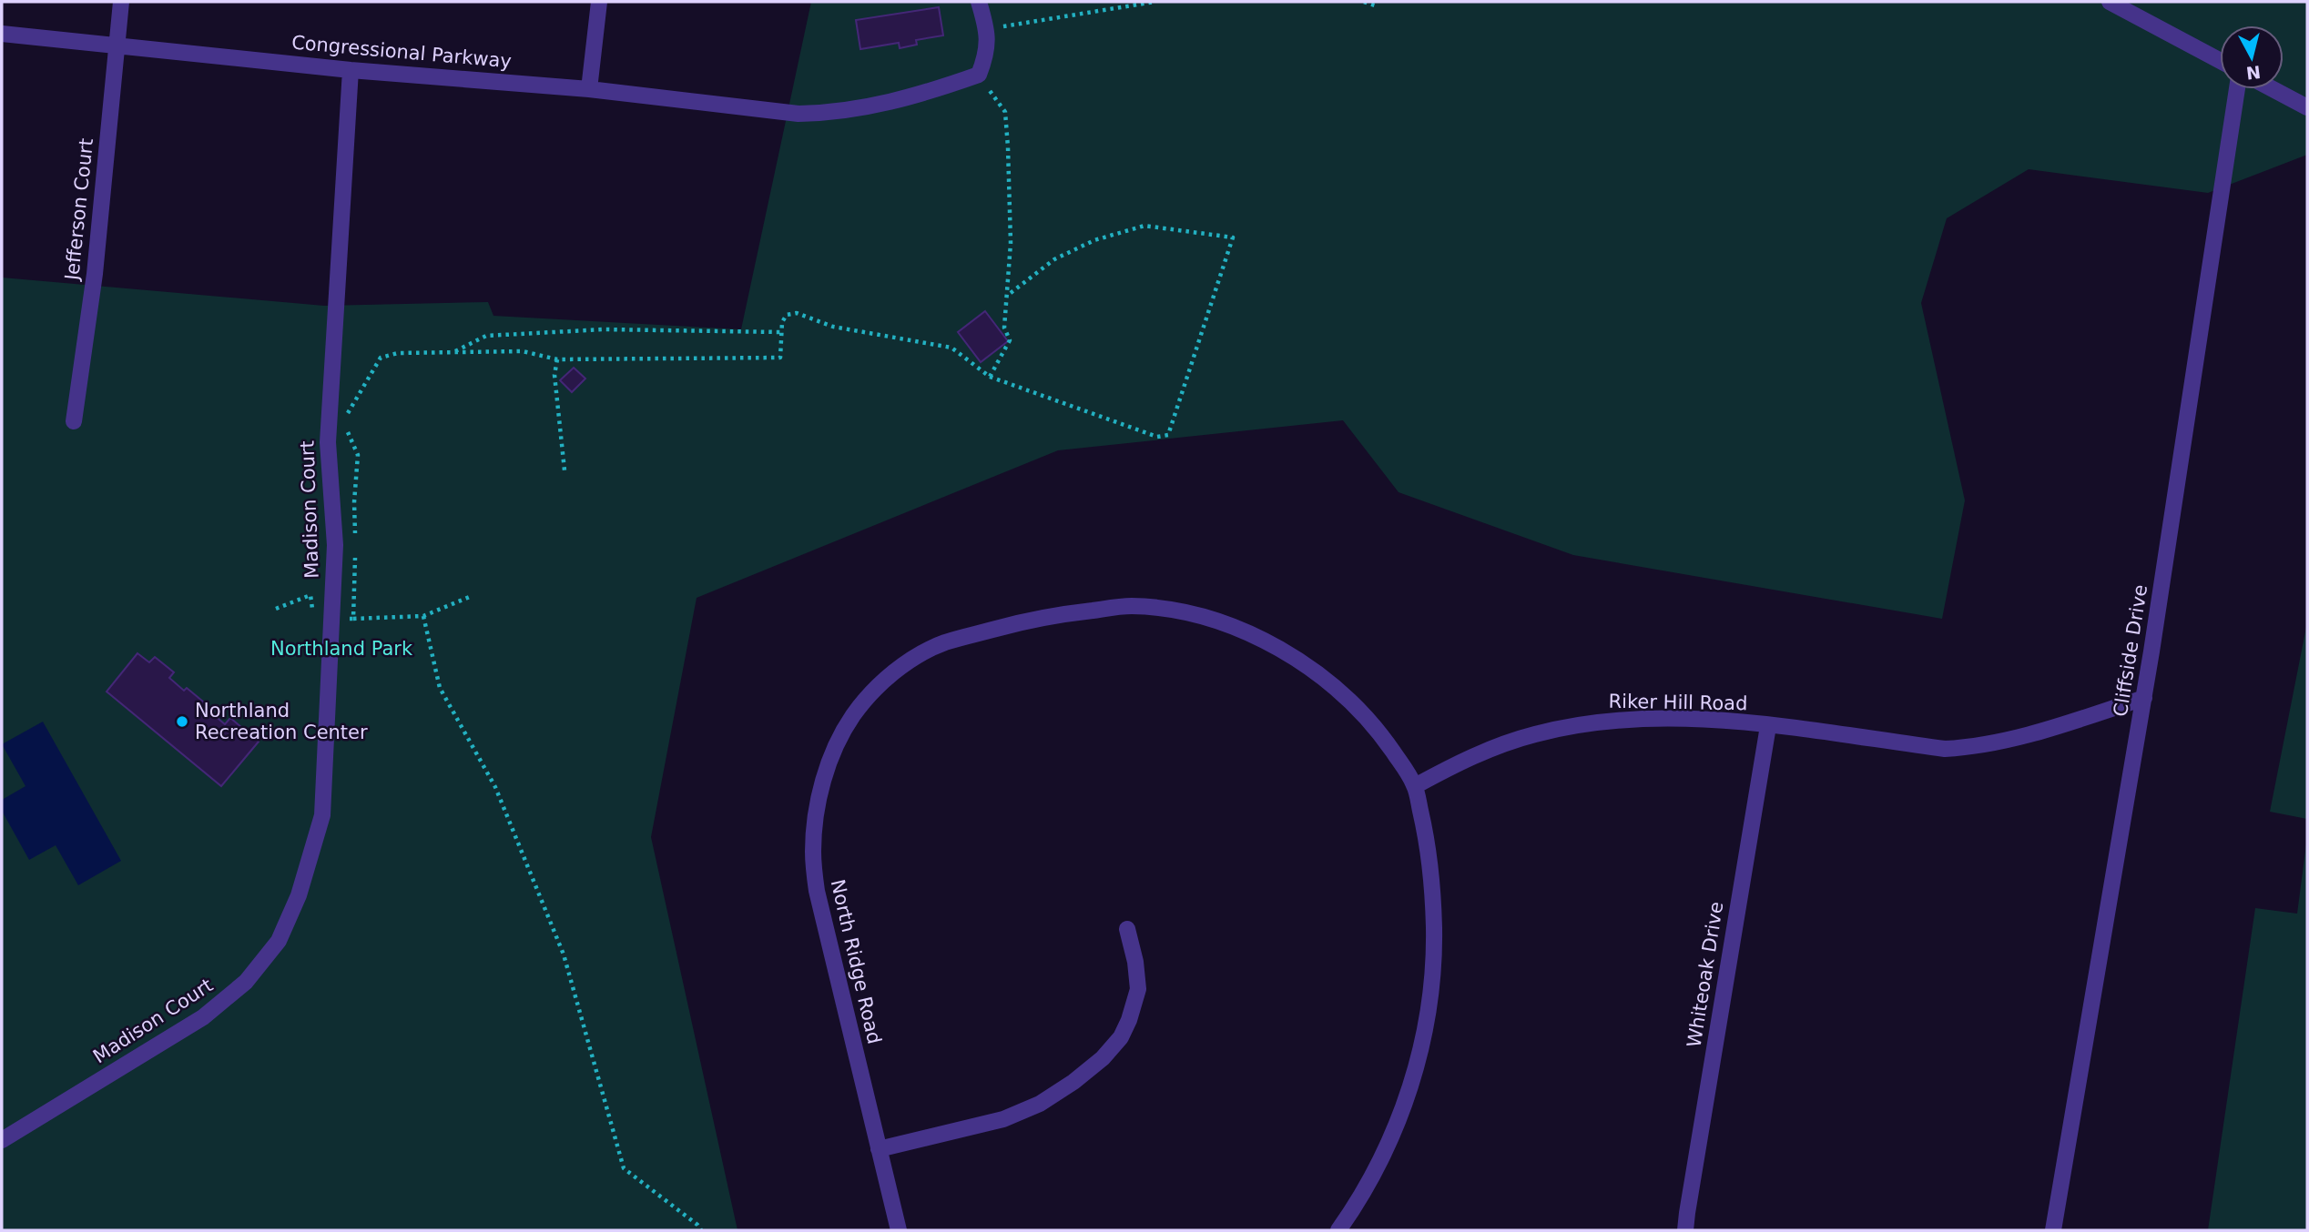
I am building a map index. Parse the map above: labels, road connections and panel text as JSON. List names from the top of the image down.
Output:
{
  "streets": {
    "street": [
      "Congressional Parkway",
      "Jefferson Court",
      "Madison Court",
      "Cliffside Drive",
      "Riker Hill Road",
      "North Ridge Road",
      "Whiteoak Drive"
    ]
  },
  "crossings": [
    ["Congressional Parkway", "Jefferson Court"],
    ["Congressional Parkway", "Madison Court"],
    ["Cliffside Drive", "Riker Hill Road"],
    ["Riker Hill Road", "North Ridge Road"],
    ["Riker Hill Road", "Whiteoak Drive"]
  ],
  "parks": ["Northland Park"],
  "places": ["Northland Recreation Center"],
  "north": "bottom"
}
